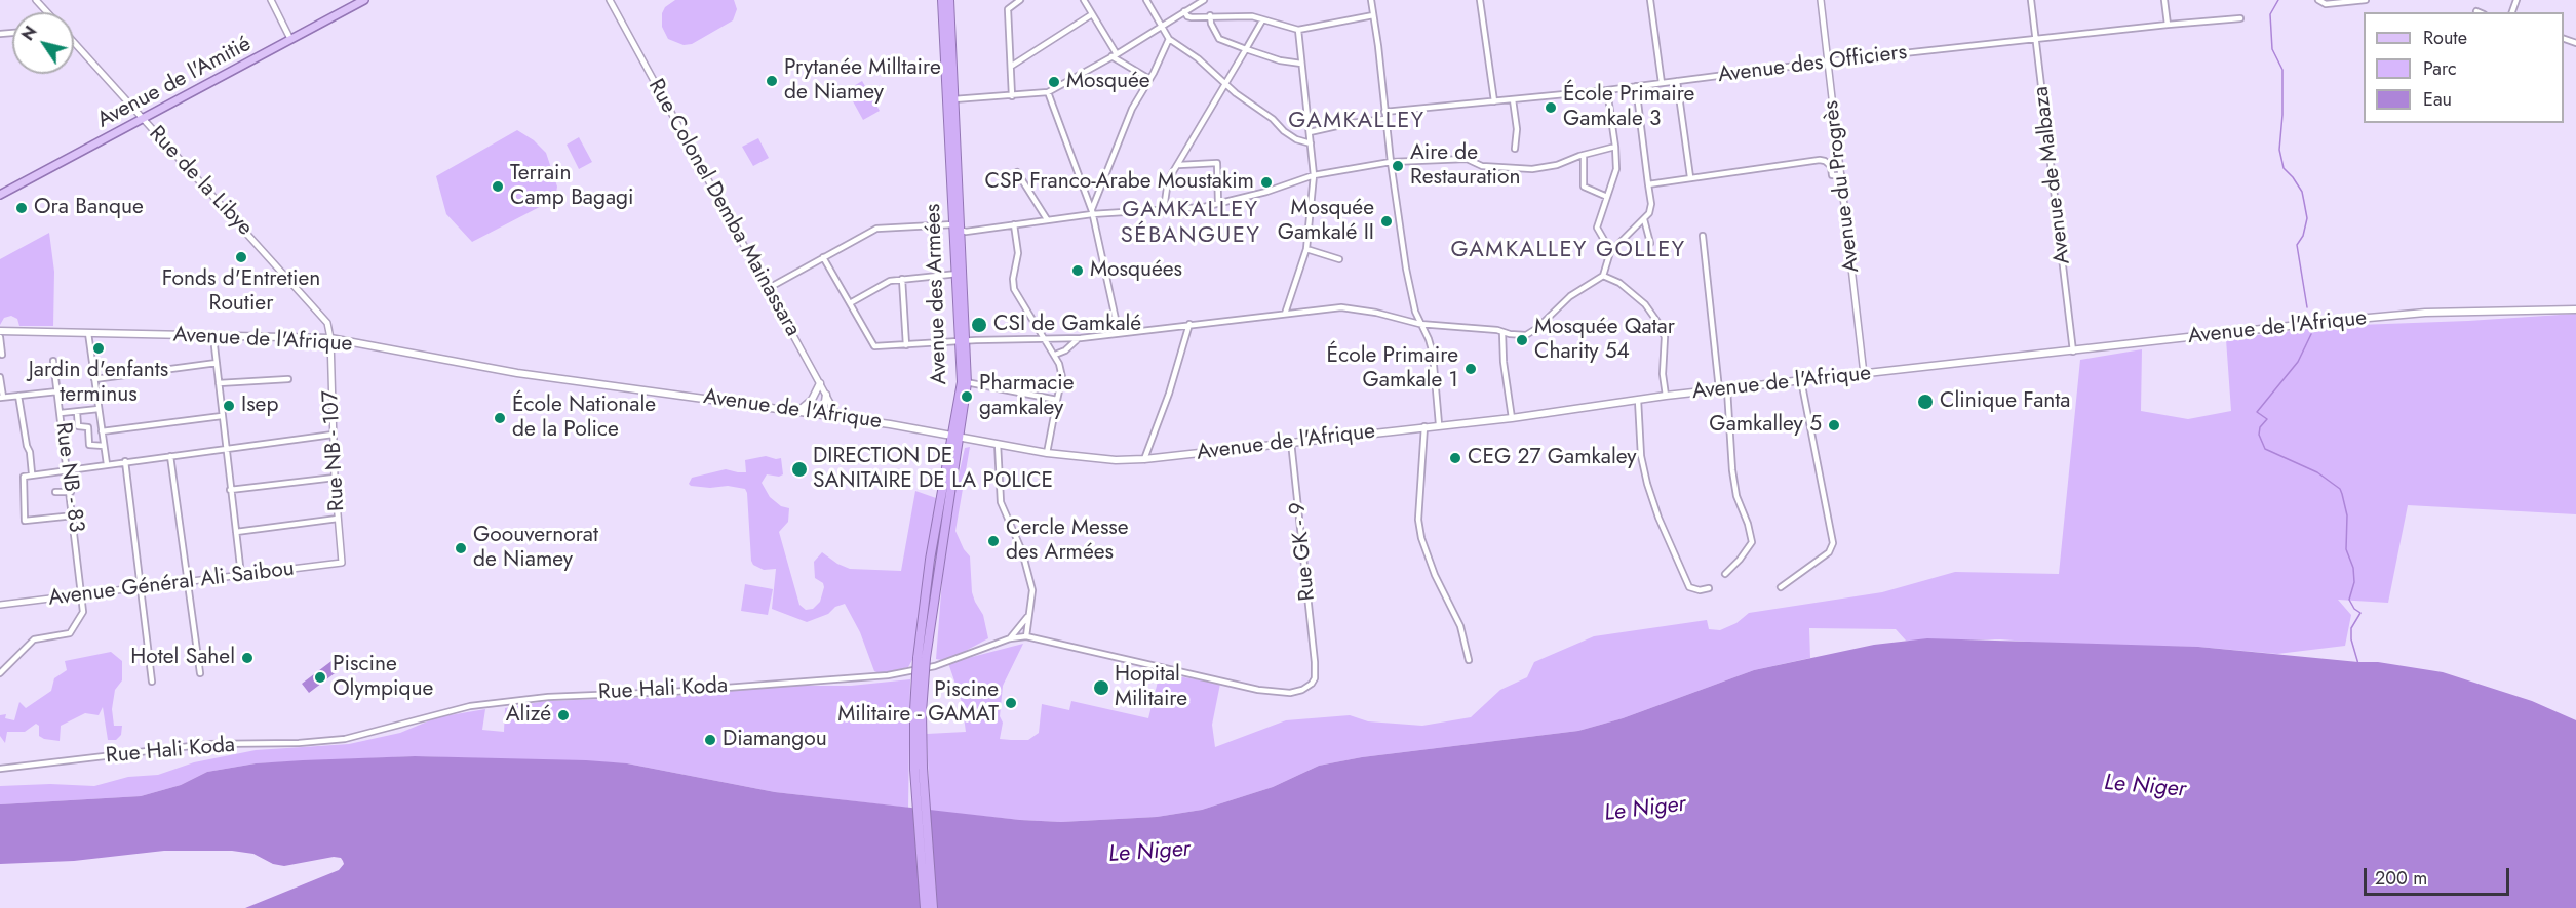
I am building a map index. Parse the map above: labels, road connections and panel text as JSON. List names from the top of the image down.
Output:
{
  "streets": {
    "highway": ["Avenue des Armées"],
    "main road": ["Avenue de l'Amitié", "Avenue de l'Afrique"],
    "street": [
      "Avenue des Officiers",
      "Avenue de Malbaza",
      "Rue de la Libye",
      "Avenue du Progrès",
      "Rue Colonel Demba Mainassara",
      "Rue NB - 107",
      "Rue NB - 83",
      "Rue GK - 9",
      "Avenue Général Ali Saibou",
      "Rue Hali Koda"
    ]
  },
  "crossings": [
    ["Avenue des Officiers", "Avenue de Malbaza"],
    ["Avenue des Officiers", "Avenue du Progrès"],
    ["Avenue de l'Amitié", "Rue de la Libye"],
    ["Avenue de Malbaza", "Avenue de l'Afrique"],
    ["Rue de la Libye", "Avenue de l'Afrique"],
    ["Rue de la Libye", "Rue NB - 107"],
    ["Avenue du Progrès", "Avenue de l'Afrique"],
    ["Rue Colonel Demba Mainassara", "Avenue de l'Afrique"],
    ["Avenue des Armées", "Avenue de l'Afrique"],
    ["Avenue de l'Afrique", "Rue NB - 107"],
    ["Avenue de l'Afrique", "Rue GK - 9"],
    ["Rue NB - 107", "Avenue Général Ali Saibou"],
    ["Rue NB - 83", "Avenue Général Ali Saibou"],
    ["Rue GK - 9", "Rue Hali Koda"]
  ],
  "districts": ["GAMKALLEY", "GAMKALLEY SÉBANGUEY", "GAMKALLEY GOLLEY"],
  "water": ["Le Niger"],
  "places": [
    "Prytanée Milltaire de Niamey",
    "Mosquée",
    "École Primaire Gamkale 3",
    "Aire de Restauration",
    "CSP Franco-Arabe Moustakim",
    "Terrain Camp Bagagi",
    "Ora Banque",
    "Mosquée Gamkalé II",
    "Fonds d'Entretien Routier",
    "Mosquées",
    "CSI de Gamkalé",
    "Mosquée Qatar Charity 54",
    "Jardin d'enfants terminus",
    "École Primaire Gamkale 1",
    "Pharmacie gamkaley",
    "Clinique Fanta",
    "Isep",
    "École Nationale de la Police",
    "Gamkalley 5",
    "CEG 27 Gamkaley",
    "DIRECTION DE SANITAIRE DE LA POLICE",
    "Cercle Messe des Armées",
    "Goouvernorat de Niamey",
    "Hotel Sahel",
    "Piscine Olympique",
    "Hopital Militaire",
    "Piscine Militaire - GAMAT",
    "Alizé",
    "Diamangou"
  ],
  "legend": ["Route", "Parc", "Eau"],
  "scale_bar": "200 m",
  "north": "top left"
}
